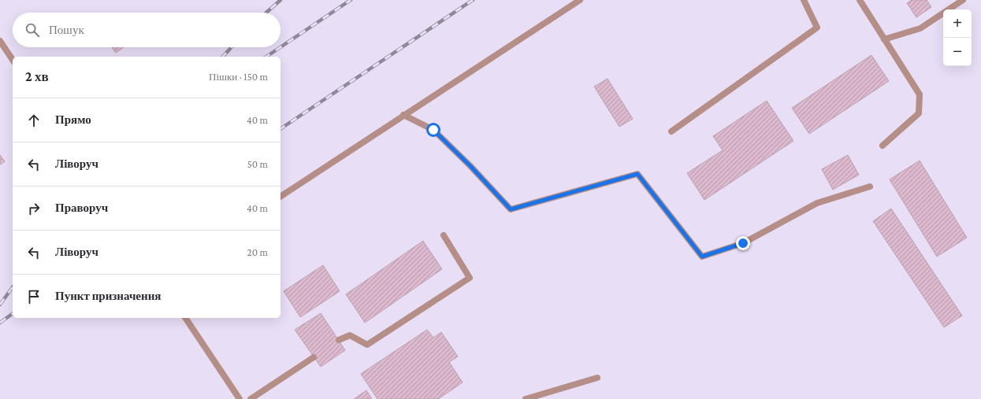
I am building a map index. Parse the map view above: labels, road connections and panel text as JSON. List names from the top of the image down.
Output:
{
  "page": {
    "map_buttons": ["+", "−"],
    "search": "Пошук",
    "heading": ["2 хв", "Пішки · 150 m"],
    "list": [
      ["Прямо", "40 m"],
      ["Ліворуч", "50 m"],
      ["Праворуч", "40 m"],
      ["Ліворуч", "20 m"],
      "Пункт призначення"
    ]
  }
}
